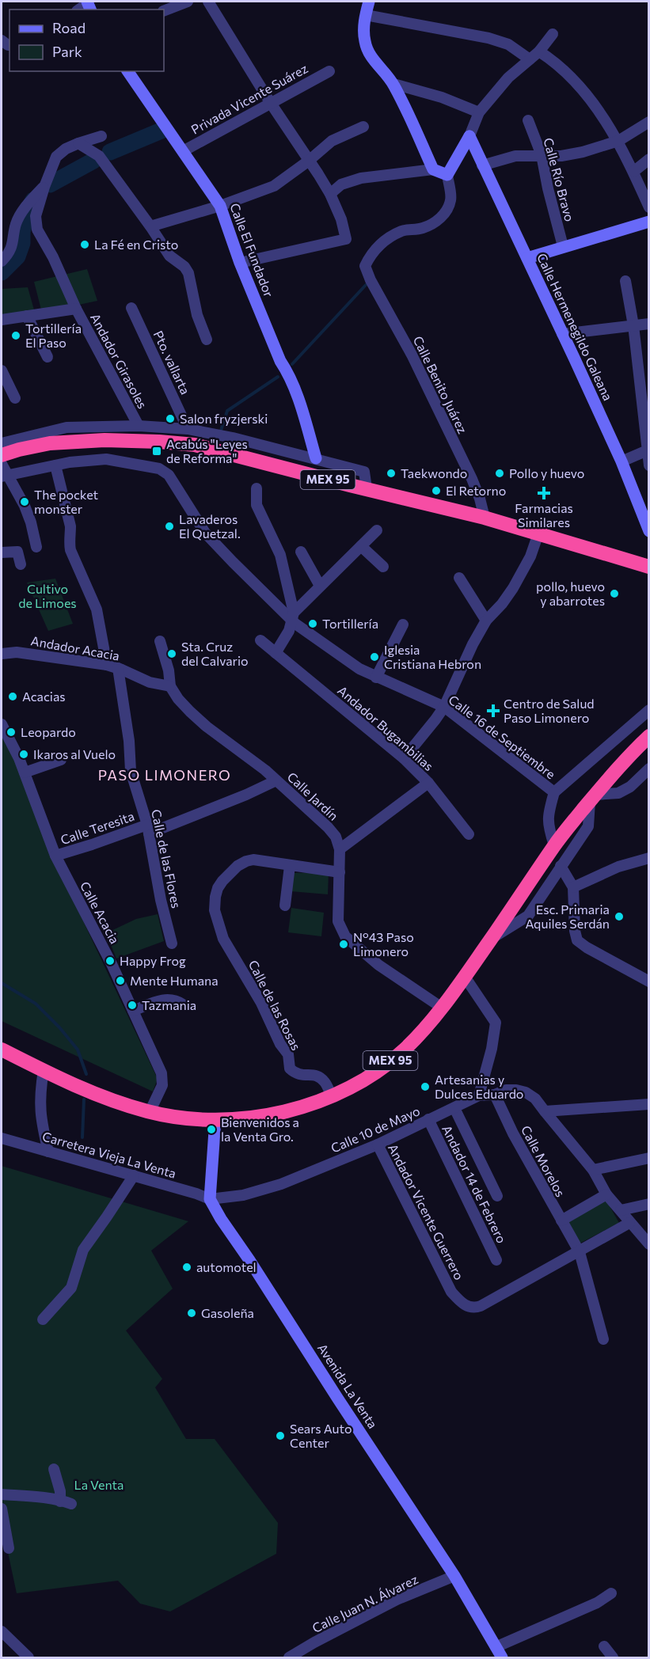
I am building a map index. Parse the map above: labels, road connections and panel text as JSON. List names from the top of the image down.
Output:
{
  "streets": {
    "highway": ["MEX 95"],
    "street": [
      "Privada Vicente Suárez",
      "Calle Río Bravo",
      "Calle El Fundador",
      "Calle Hermenegildo Galeana",
      "Andador Girasoles",
      "Pto. vallarta",
      "Calle Benito Juárez",
      "Andador Acacia",
      "Andador Bugambilias",
      "Calle 16 de Septiembre",
      "Calle Jardín",
      "Calle Teresita",
      "Calle de las Flores",
      "Calle Acacia",
      "Calle de las Rosas",
      "Calle 10 de Mayo",
      "Carretera Vieja La Venta",
      "Calle Morelos",
      "Andador 14 de Febrero",
      "Andador Vicente Guerrero",
      "Avenida La Venta",
      "Calle Juan N. Álvarez"
    ]
  },
  "crossings": [
    ["Privada Vicente Suárez", "Calle El Fundador"],
    ["Calle Benito Juárez", "MEX 95"],
    ["MEX 95", "Calle 16 de Septiembre"],
    ["MEX 95", "Calle Jardín"],
    ["MEX 95", "Calle Acacia"],
    ["MEX 95", "Calle de las Rosas"],
    ["Andador Acacia", "Calle Jardín"],
    ["Andador Acacia", "Calle de las Flores"],
    ["Calle 16 de Septiembre", "Calle de las Flores"],
    ["Calle Jardín", "Calle Teresita"],
    ["Calle Teresita", "Calle de las Flores"],
    ["Calle Teresita", "Calle Acacia"],
    ["Calle 10 de Mayo", "Carretera Vieja La Venta"],
    ["Calle 10 de Mayo", "Andador 14 de Febrero"],
    ["Calle 10 de Mayo", "Andador Vicente Guerrero"],
    ["Calle 10 de Mayo", "Avenida La Venta"],
    ["Carretera Vieja La Venta", "Avenida La Venta"],
    ["Calle Morelos", "Andador Vicente Guerrero"],
    ["Avenida La Venta", "Calle Juan N. Álvarez"]
  ],
  "districts": ["PASO LIMONERO"],
  "parks": ["Cultivo de Limoes", "La Venta"],
  "places": {
    "other": [
      "La Fé en Cristo",
      "Tortillería El Paso",
      "Salon fryzjerski",
      "Taekwondo",
      "Pollo y huevo",
      "El Retorno",
      "The pocket monster",
      "Lavaderos El Quetzal.",
      "pollo, huevo y abarrotes",
      "Tortillería",
      "Sta. Cruz del Calvario",
      "Iglesia Cristiana Hebron",
      "Acacias",
      "Leopardo",
      "Ikaros al Vuelo",
      "Esc. Primaria Aquiles Serdán",
      "N°43 Paso Limonero",
      "Happy Frog",
      "Mente Humana",
      "Tazmania",
      "Artesanias y Dulces Eduardo",
      "Bienvenidos a la Venta Gro.",
      "automotel",
      "Gasoleña",
      "Sears Auto Center"
    ],
    "transit": ["Acabús \"Leyes de Reforma\""],
    "health": ["Farmacias Similares", "Centro de Salud Paso Limonero"]
  },
  "legend": ["Road", "Park"]
}
